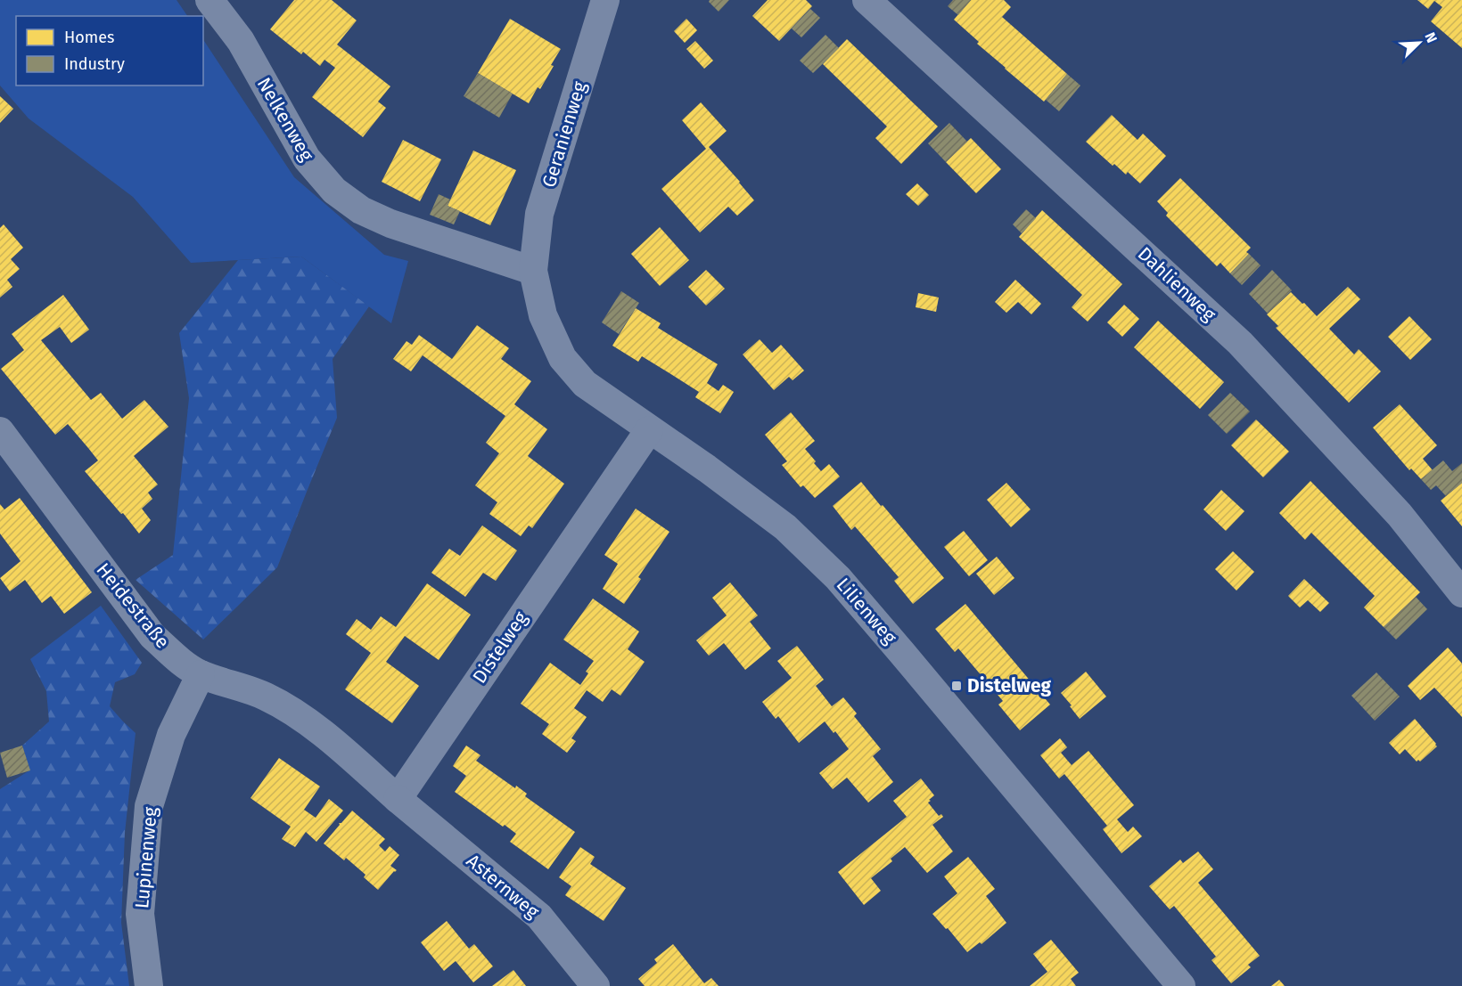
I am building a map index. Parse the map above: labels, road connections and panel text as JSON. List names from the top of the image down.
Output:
{
  "streets": {
    "street": [
      "Nelkenweg",
      "Geranienweg",
      "Dahlienweg",
      "Heidestraße",
      "Lilienweg",
      "Distelweg",
      "Lupinenweg",
      "Asternweg"
    ]
  },
  "crossings": [
    ["Nelkenweg", "Geranienweg"],
    ["Nelkenweg", "Lilienweg"],
    ["Geranienweg", "Lilienweg"],
    ["Heidestraße", "Distelweg"],
    ["Heidestraße", "Lupinenweg"],
    ["Heidestraße", "Asternweg"],
    ["Lilienweg", "Distelweg"],
    ["Distelweg", "Asternweg"]
  ],
  "places": {
    "transit": ["Distelweg"]
  },
  "legend": ["Homes", "Industry"],
  "north": "top right"
}
